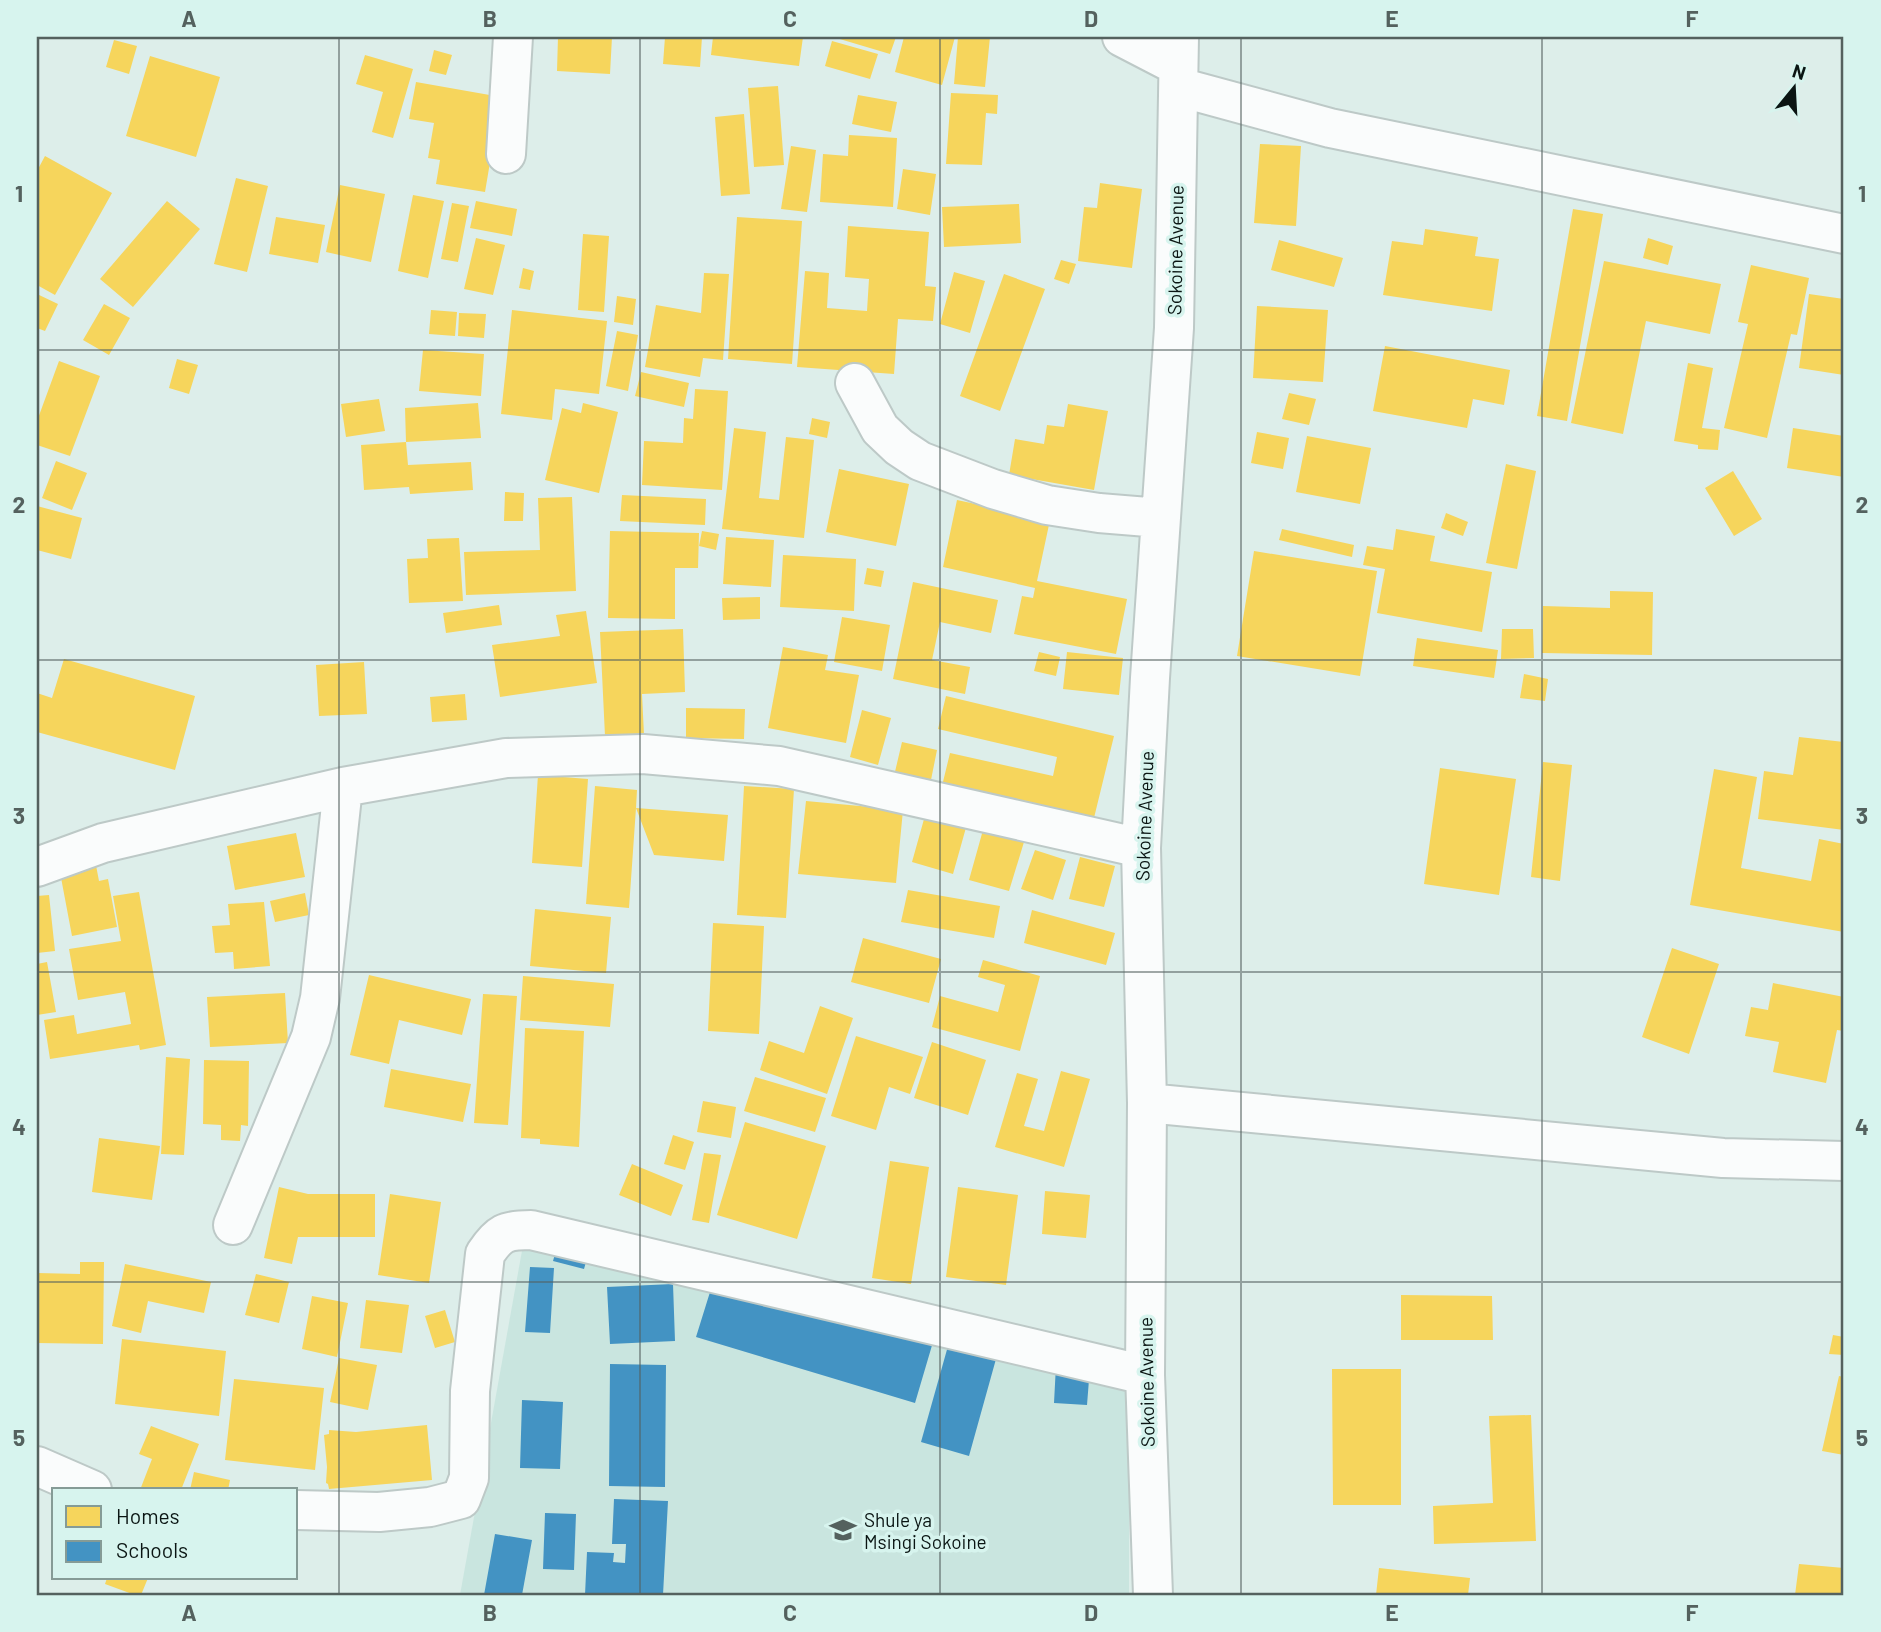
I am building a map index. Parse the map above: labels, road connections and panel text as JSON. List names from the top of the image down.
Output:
{
  "streets": {
    "street": ["Sokoine Avenue"]
  },
  "places": {
    "school or university": ["Shule ya Msingi Sokoine"]
  },
  "legend": ["Homes", "Schools"],
  "north": "top",
  "grid": {
    "columns": [
      "A",
      "B",
      "C",
      "D",
      "E",
      "F"
    ],
    "rows": [
      "1",
      "2",
      "3",
      "4",
      "5"
    ]
  }
}
